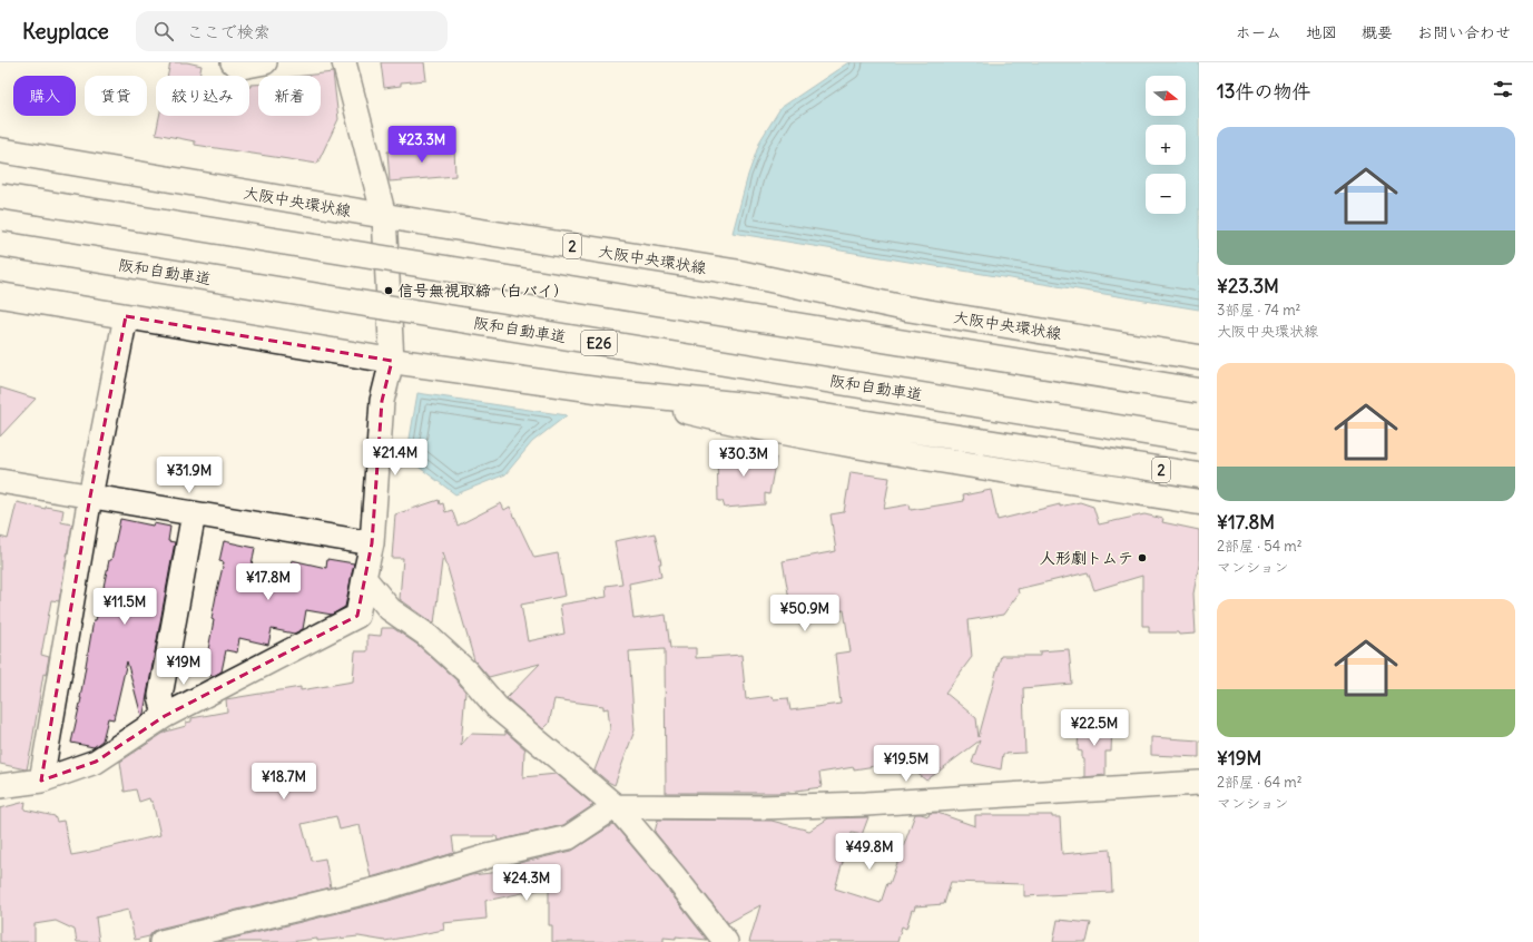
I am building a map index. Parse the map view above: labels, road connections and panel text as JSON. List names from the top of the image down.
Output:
{
  "streets": {
    "main road": [
      "大阪中央環状線",
      "2",
      "阪和自動車道",
      "E26"
    ]
  },
  "places": ["信号無視取締（白バイ）", "人形劇トムテ"],
  "north": "right",
  "page": {
    "header": "Keyplace",
    "search": "ここで検索",
    "nav": [
      "ホーム",
      "地図",
      "概要",
      "お問い合わせ"
    ],
    "heading": "13件の物件",
    "map_buttons": ["+", "−"],
    "chip": [
      "購入",
      "賃貸",
      "絞り込み",
      "新着"
    ],
    "list": [
      {
        "name": "¥23.3M",
        "note": "3部屋 · 74 m² · 大阪中央環状線"
      },
      {
        "name": "¥17.8M",
        "note": "2部屋 · 54 m² · マンション"
      },
      {
        "name": "¥19M",
        "note": "2部屋 · 64 m² · マンション"
      }
    ],
    "price": [
      "¥23.3M",
      "¥21.4M",
      "¥30.3M",
      "¥31.9M",
      "¥17.8M",
      "¥11.5M",
      "¥50.9M",
      "¥19M",
      "¥22.5M",
      "¥19.5M",
      "¥18.7M",
      "¥49.8M",
      "¥24.3M"
    ]
  }
}
